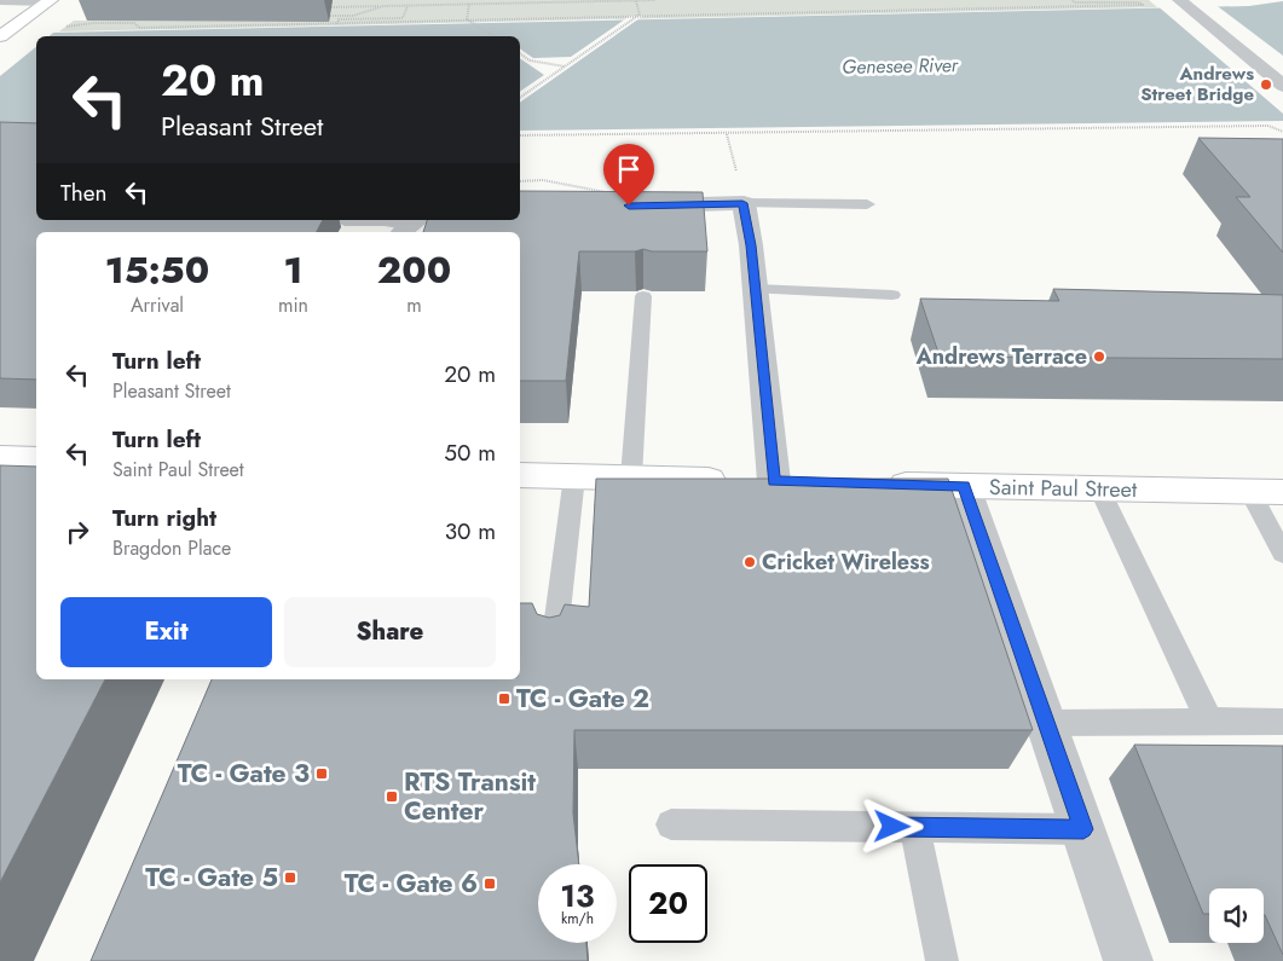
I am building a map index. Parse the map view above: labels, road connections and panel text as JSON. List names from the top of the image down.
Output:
{
  "streets": {
    "main road": ["Saint Paul Street"]
  },
  "water": ["Genesee River"],
  "places": {
    "other": ["Andrews Street Bridge", "Andrews Terrace", "Cricket Wireless"],
    "transit": [
      "TC - Gate 2",
      "TC - Gate 3",
      "RTS Transit Center",
      "TC - Gate 5",
      "TC - Gate 6"
    ]
  },
  "page": {
    "turn": ["20 m", "Pleasant Street"],
    "then": "Then",
    "eta": [
      "15:50",
      "Arrival",
      "1",
      "min",
      "200",
      "m"
    ],
    "list": [
      {
        "name": "Turn left",
        "note": "Pleasant Street",
        "value": "20 m"
      },
      {
        "name": "Turn left",
        "note": "Saint Paul Street",
        "value": "50 m"
      },
      {
        "name": "Turn right",
        "note": "Bragdon Place",
        "value": "30 m"
      }
    ],
    "buttons": ["Exit", "Share"],
    "speed": "13 km/h",
    "limit": "20"
  }
}
